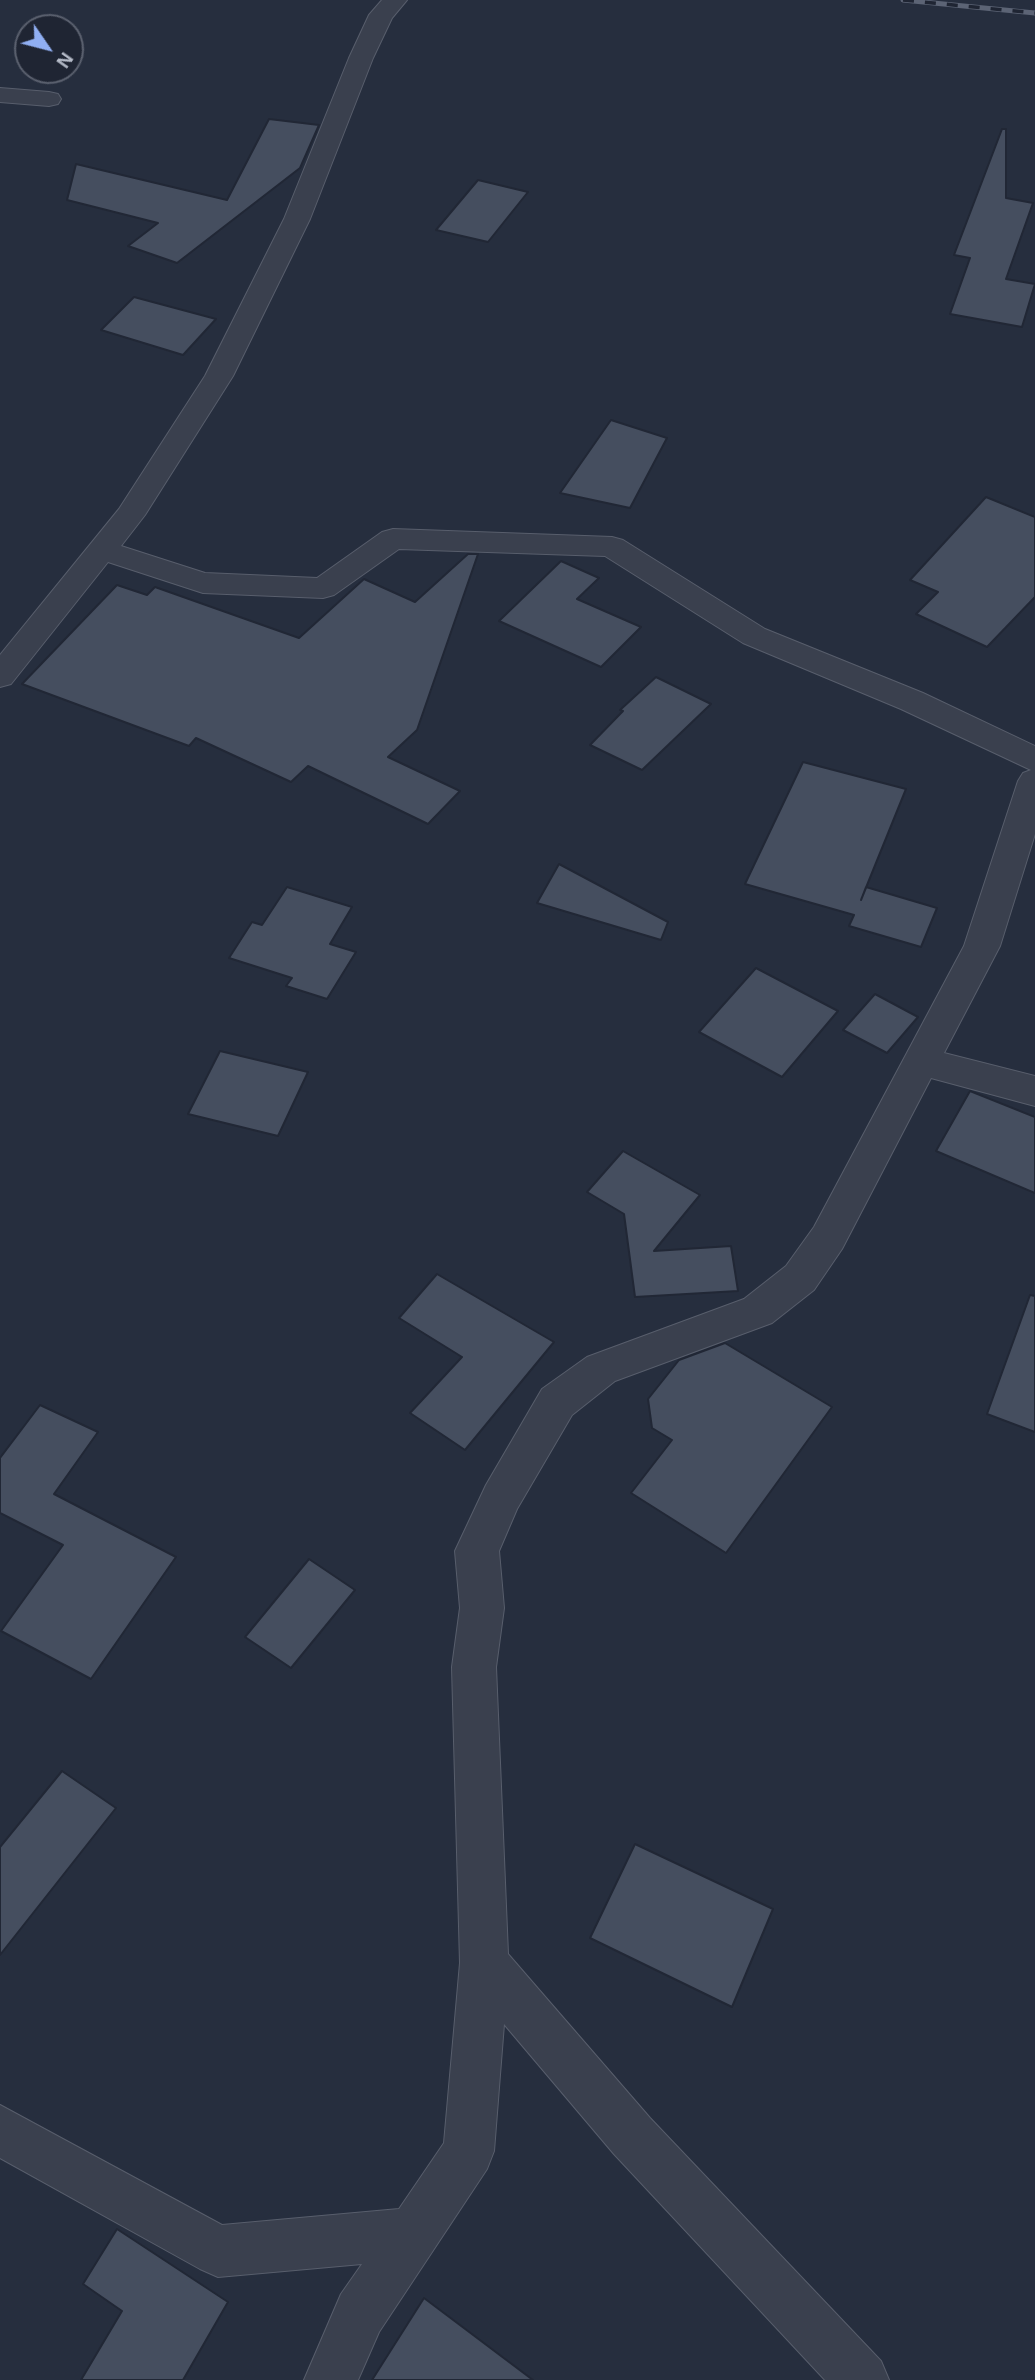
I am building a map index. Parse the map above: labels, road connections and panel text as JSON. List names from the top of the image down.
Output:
{
  "north": "bottom right"
}
